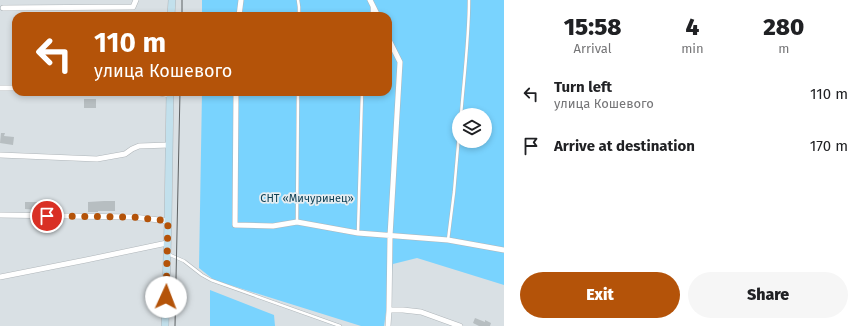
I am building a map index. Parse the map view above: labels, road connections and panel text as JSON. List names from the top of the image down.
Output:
{
  "parks": ["СНТ «Мичуринец»"],
  "page": {
    "eta": [
      "15:58",
      "Arrival",
      "4",
      "min",
      "280",
      "m"
    ],
    "turn": ["110 m", "улица Кошевого"],
    "list": [
      {
        "name": "Turn left",
        "note": "улица Кошевого",
        "value": "110 m"
      },
      {
        "name": "Arrive at destination",
        "value": "170 m"
      }
    ],
    "buttons": ["Exit", "Share"]
  }
}
